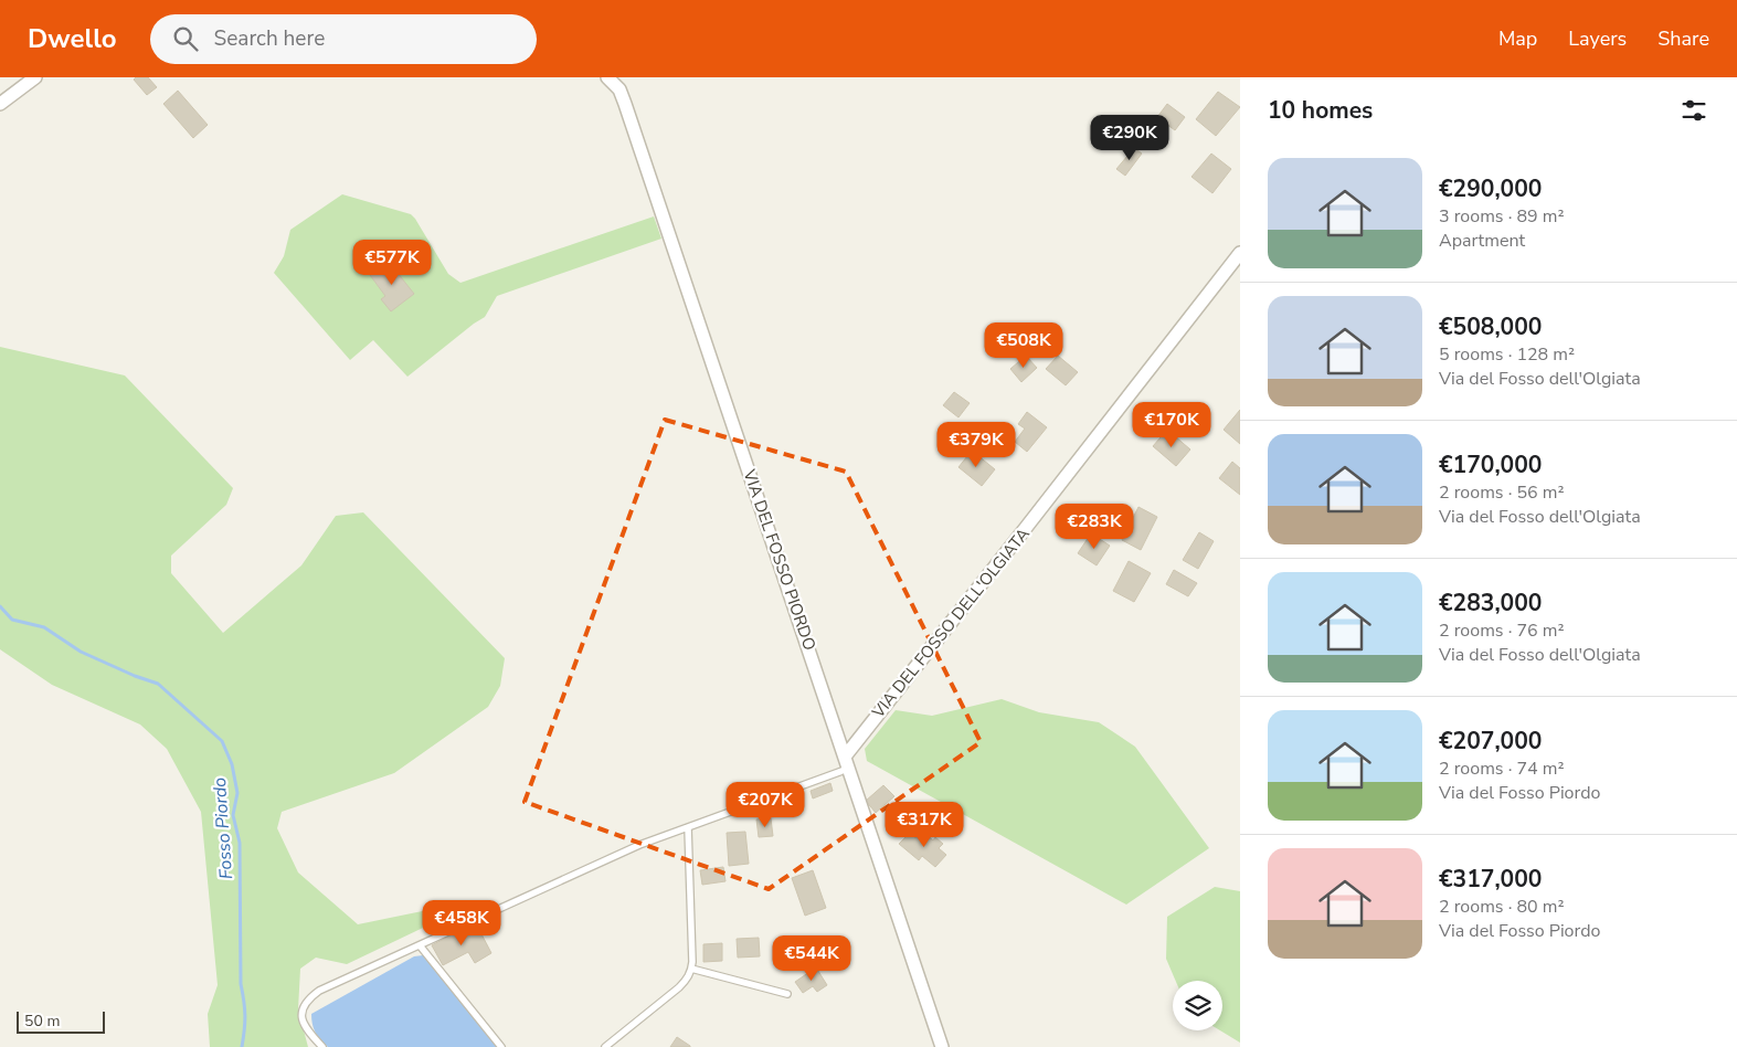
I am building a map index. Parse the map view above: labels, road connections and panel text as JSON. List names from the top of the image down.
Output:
{
  "streets": {
    "street": ["VIA DEL FOSSO PIORDO", "VIA DEL FOSSO DELL'OLGIATA"]
  },
  "crossings": [
    ["VIA DEL FOSSO PIORDO", "VIA DEL FOSSO DELL'OLGIATA"]
  ],
  "water": ["Fosso Piordo"],
  "scale_bar": "50 m",
  "page": {
    "header": "Dwello",
    "search": "Search here",
    "nav": ["Map", "Layers", "Share"],
    "heading": "10 homes",
    "price": [
      "€290K",
      "€577K",
      "€508K",
      "€170K",
      "€379K",
      "€283K",
      "€207K",
      "€317K",
      "€458K",
      "€544K"
    ],
    "list": [
      {
        "name": "€290,000",
        "note": "3 rooms · 89 m² · Apartment"
      },
      {
        "name": "€508,000",
        "note": "5 rooms · 128 m² · Via del Fosso dell'Olgiata"
      },
      {
        "name": "€170,000",
        "note": "2 rooms · 56 m² · Via del Fosso dell'Olgiata"
      },
      {
        "name": "€283,000",
        "note": "2 rooms · 76 m² · Via del Fosso dell'Olgiata"
      },
      {
        "name": "€207,000",
        "note": "2 rooms · 74 m² · Via del Fosso Piordo"
      },
      {
        "name": "€317,000",
        "note": "2 rooms · 80 m² · Via del Fosso Piordo"
      }
    ],
    "scale": "50 m"
  }
}
